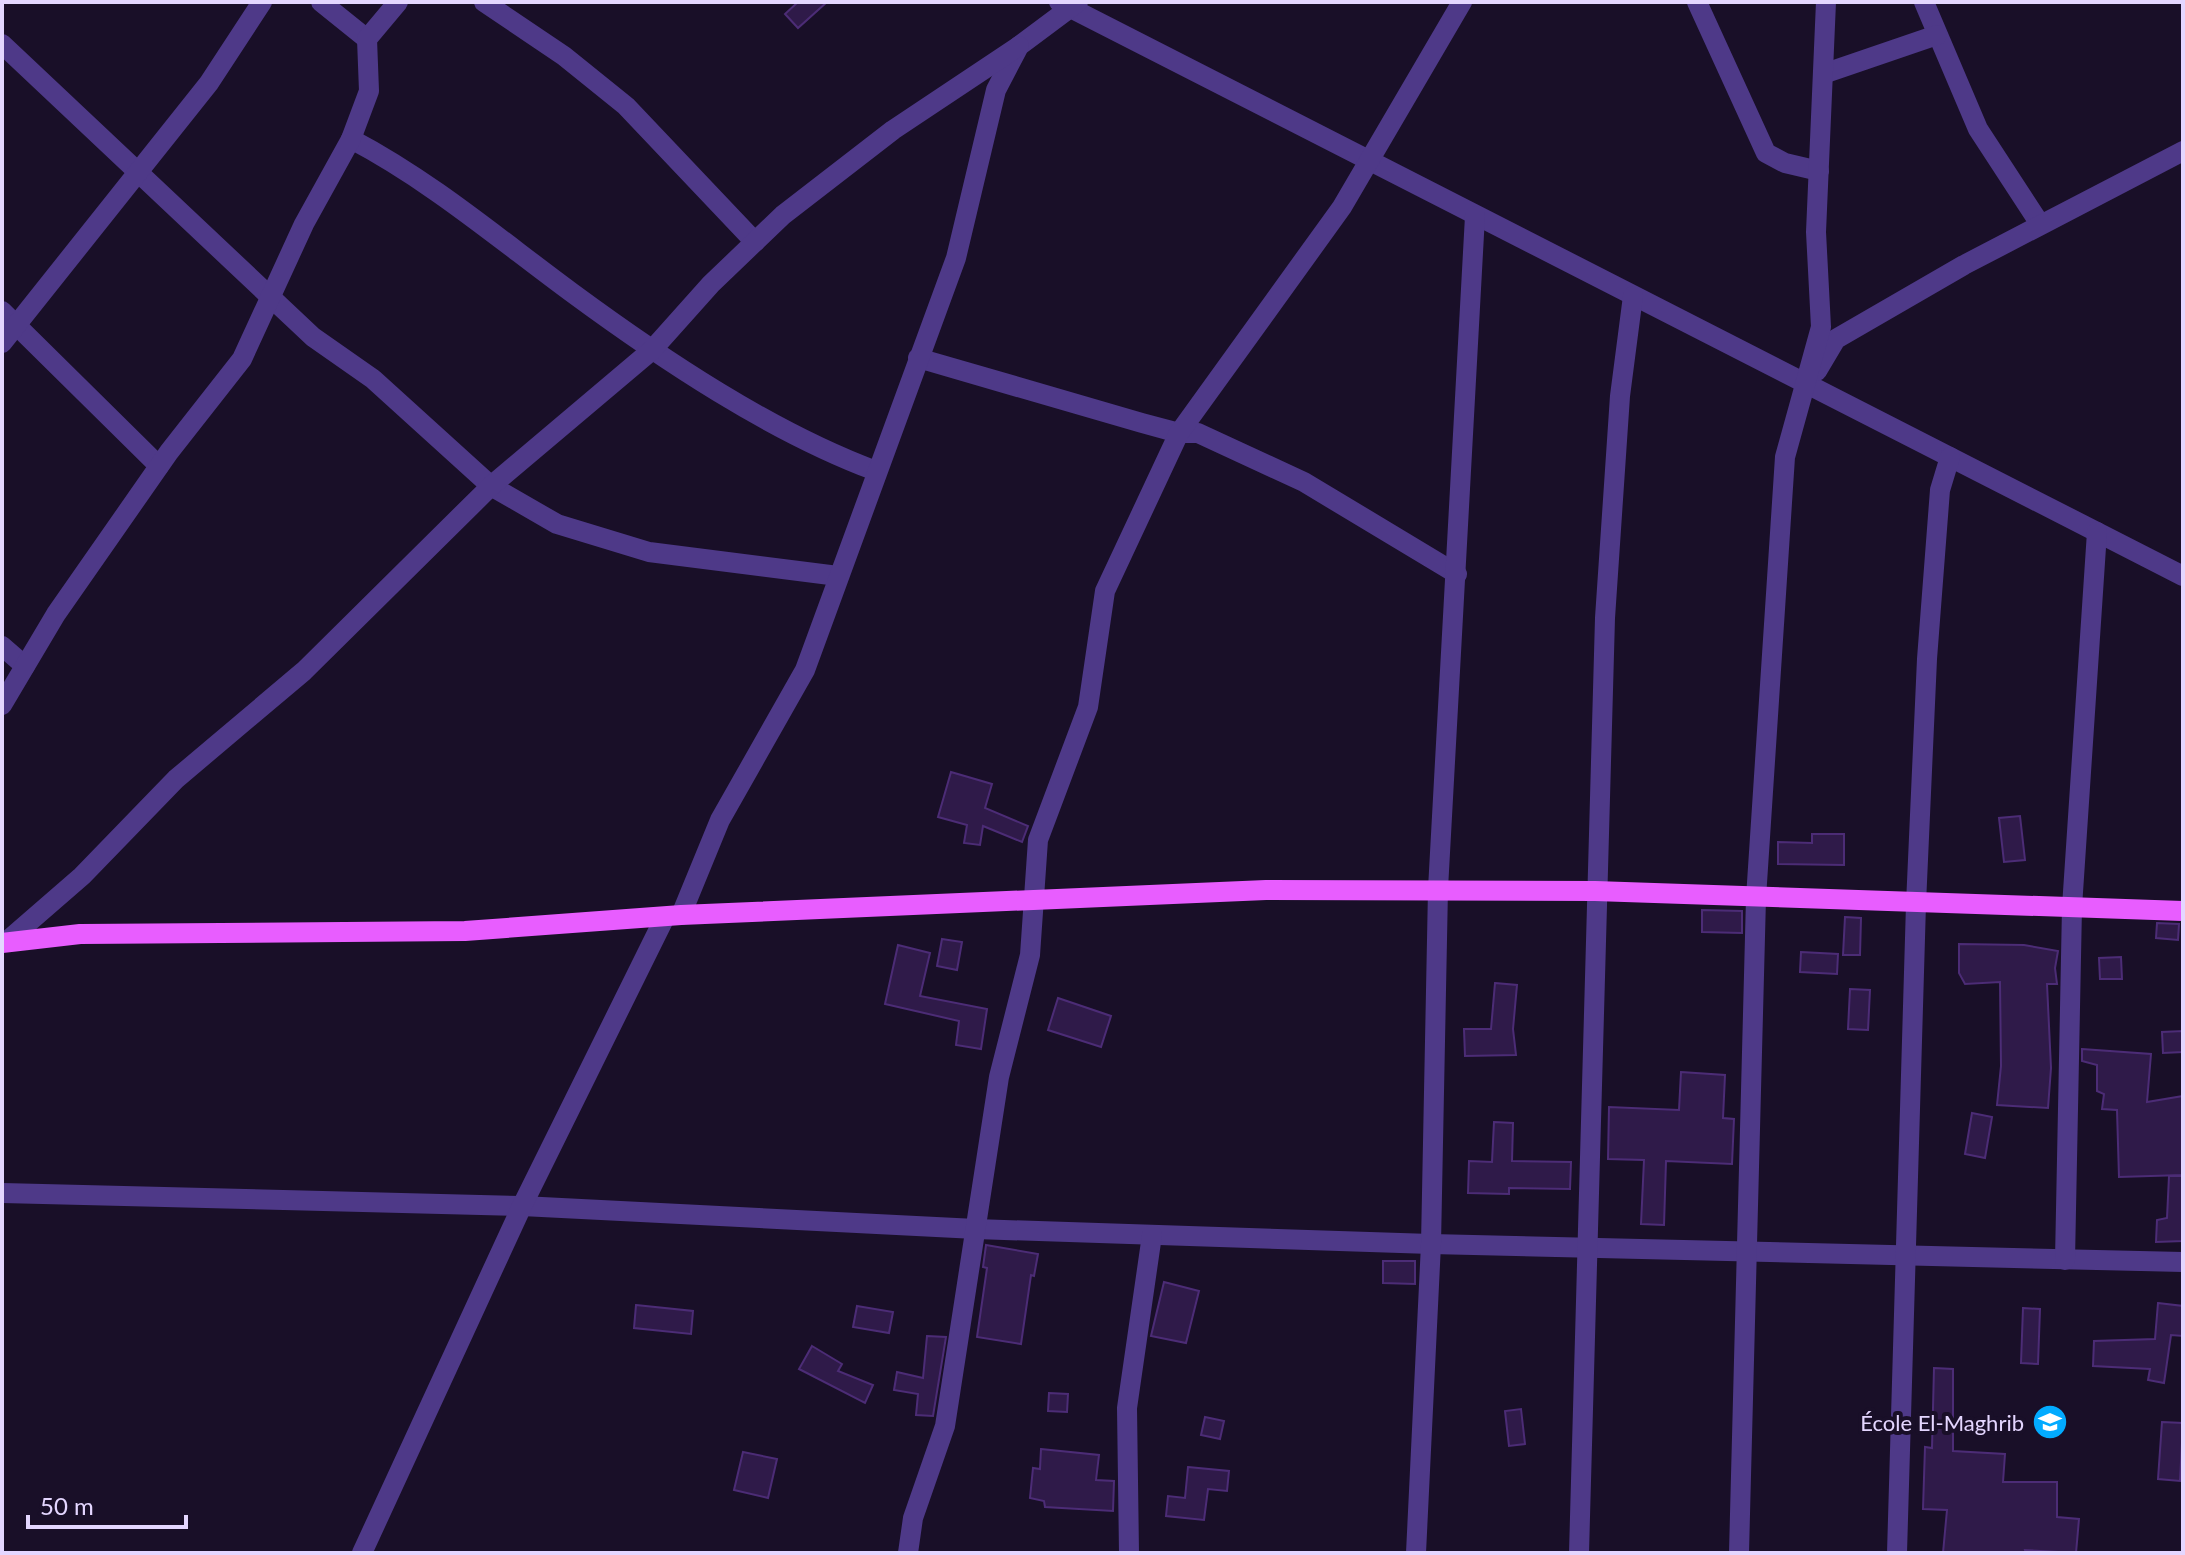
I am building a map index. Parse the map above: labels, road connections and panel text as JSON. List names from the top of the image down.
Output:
{
  "places": {
    "school or university": ["École El-Maghrib"]
  },
  "scale_bar": "50 m"
}
